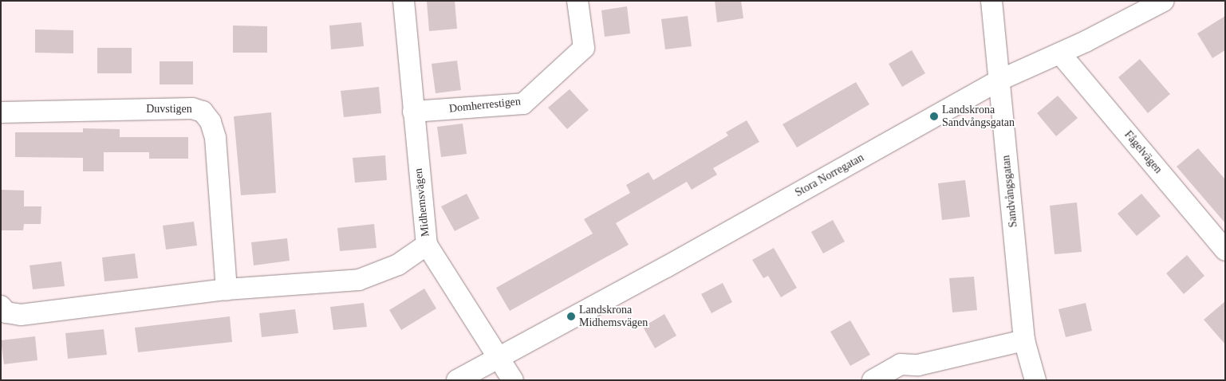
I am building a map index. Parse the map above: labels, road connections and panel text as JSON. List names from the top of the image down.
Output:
{
  "streets": {
    "street": [
      "Domherrestigen",
      "Duvstigen",
      "Fågelvägen",
      "Stora Norregatan",
      "Sandvångsgatan",
      "Midhemsvägen"
    ]
  },
  "crossings": [
    ["Domherrestigen", "Midhemsvägen"],
    ["Fågelvägen", "Stora Norregatan"],
    ["Stora Norregatan", "Sandvångsgatan"],
    ["Stora Norregatan", "Midhemsvägen"]
  ],
  "places": ["Landskrona Sandvångsgatan", "Landskrona Midhemsvägen"]
}
